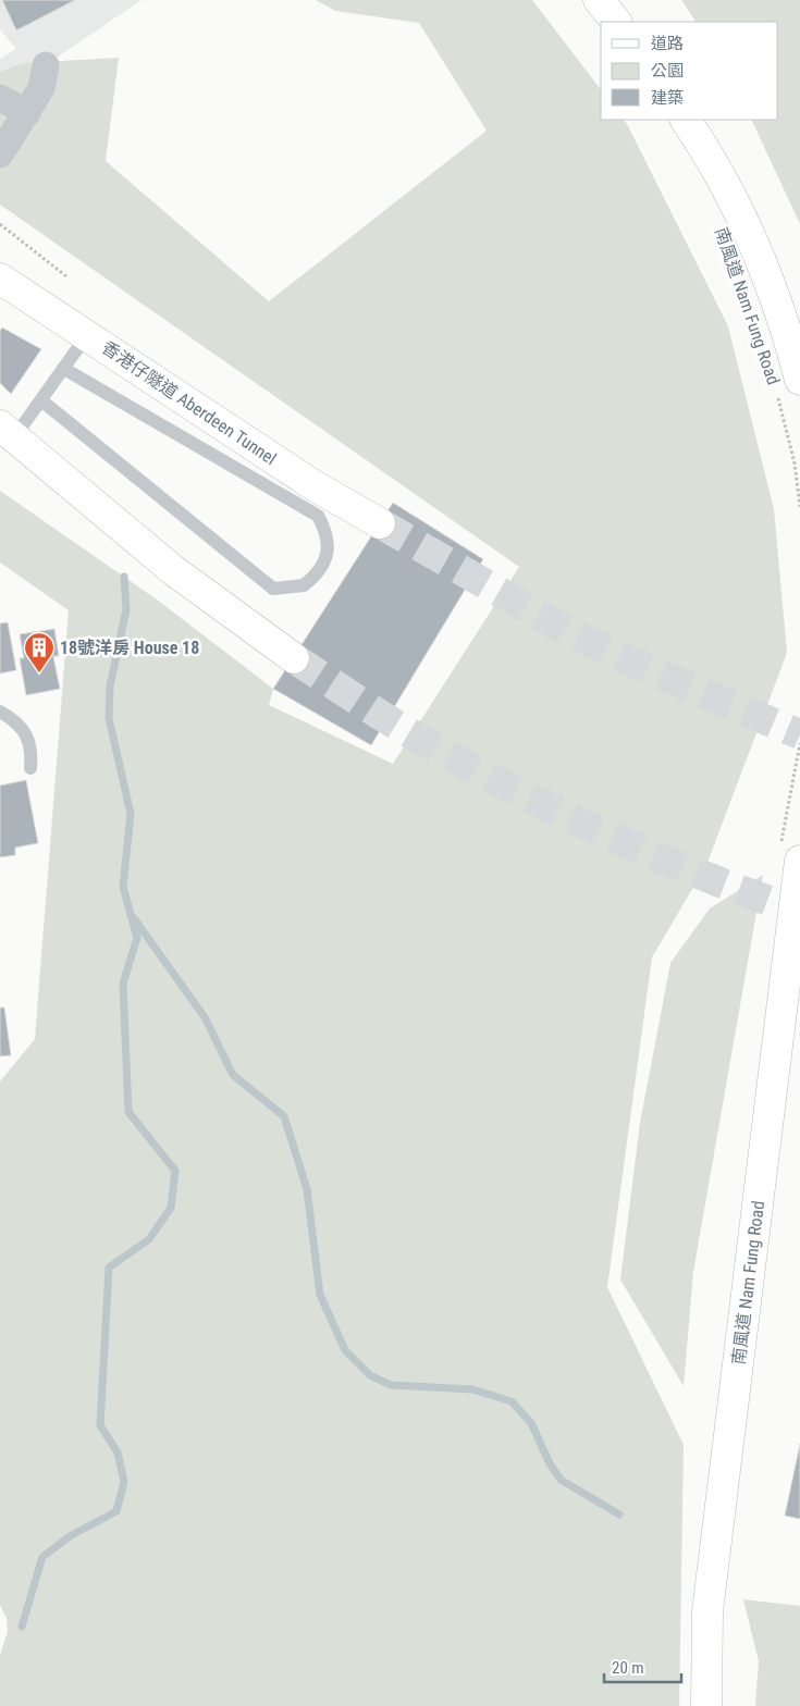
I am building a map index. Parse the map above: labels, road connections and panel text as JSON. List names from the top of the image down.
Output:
{
  "streets": {
    "main road": ["南風道 Nam Fung Road", "香港仔隧道 Aberdeen Tunnel"]
  },
  "places": {
    "building": ["18號洋房 House 18"]
  },
  "legend": ["道路", "公園", "建築"],
  "scale_bar": "20 m"
}
